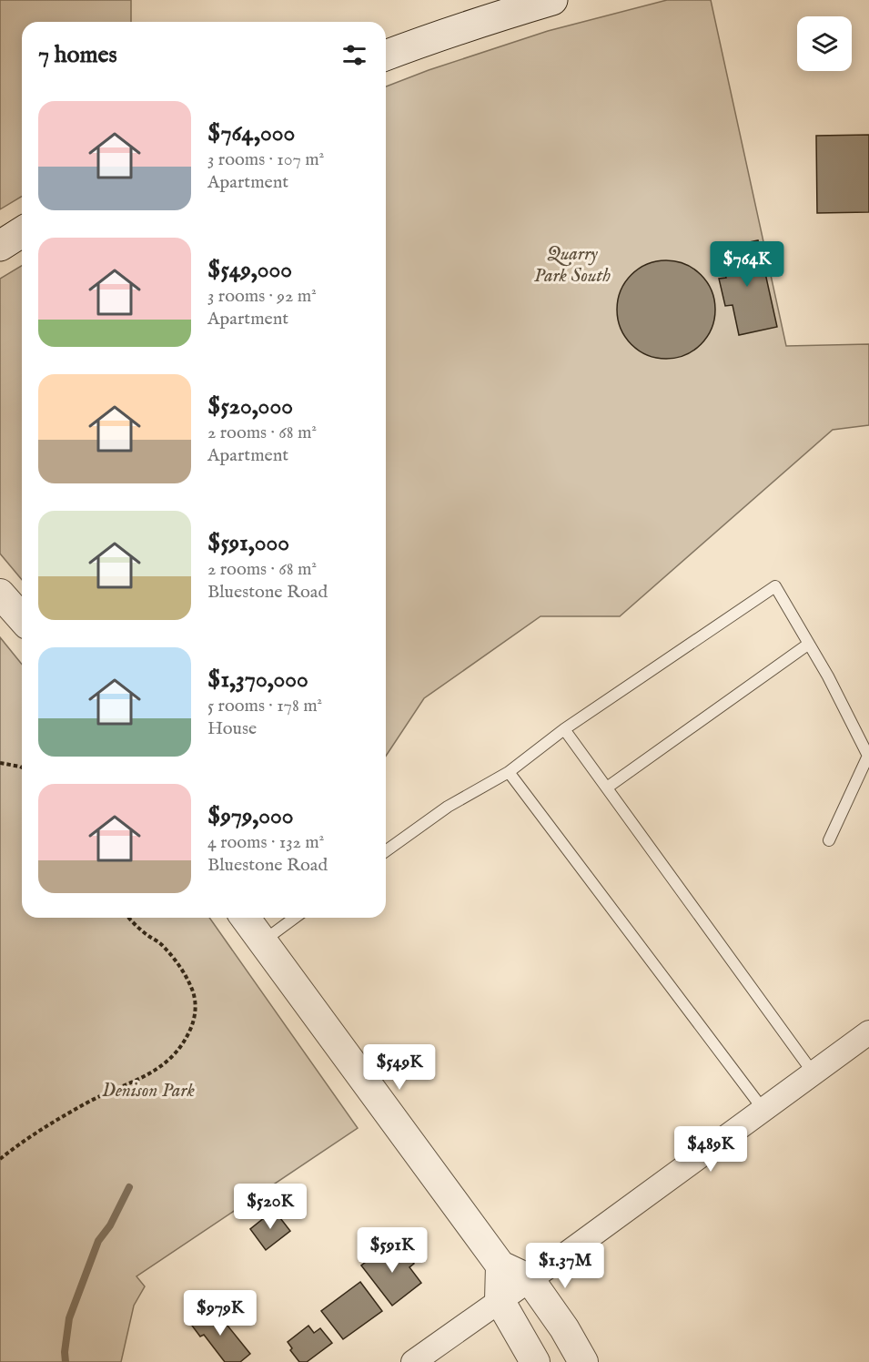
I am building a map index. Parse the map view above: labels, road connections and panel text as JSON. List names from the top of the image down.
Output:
{
  "parks": ["Quarry Park South", "Denison Park"],
  "page": {
    "heading": "7 homes",
    "list": [
      {
        "name": "$764,000",
        "note": "3 rooms · 107 m² · Apartment"
      },
      {
        "name": "$549,000",
        "note": "3 rooms · 92 m² · Apartment"
      },
      {
        "name": "$520,000",
        "note": "2 rooms · 68 m² · Apartment"
      },
      {
        "name": "$591,000",
        "note": "2 rooms · 68 m² · Bluestone Road"
      },
      {
        "name": "$1,370,000",
        "note": "5 rooms · 178 m² · House"
      },
      {
        "name": "$979,000",
        "note": "4 rooms · 132 m² · Bluestone Road"
      }
    ],
    "price": [
      "$764K",
      "$549K",
      "$489K",
      "$520K",
      "$591K",
      "$1.37M",
      "$979K"
    ]
  }
}
